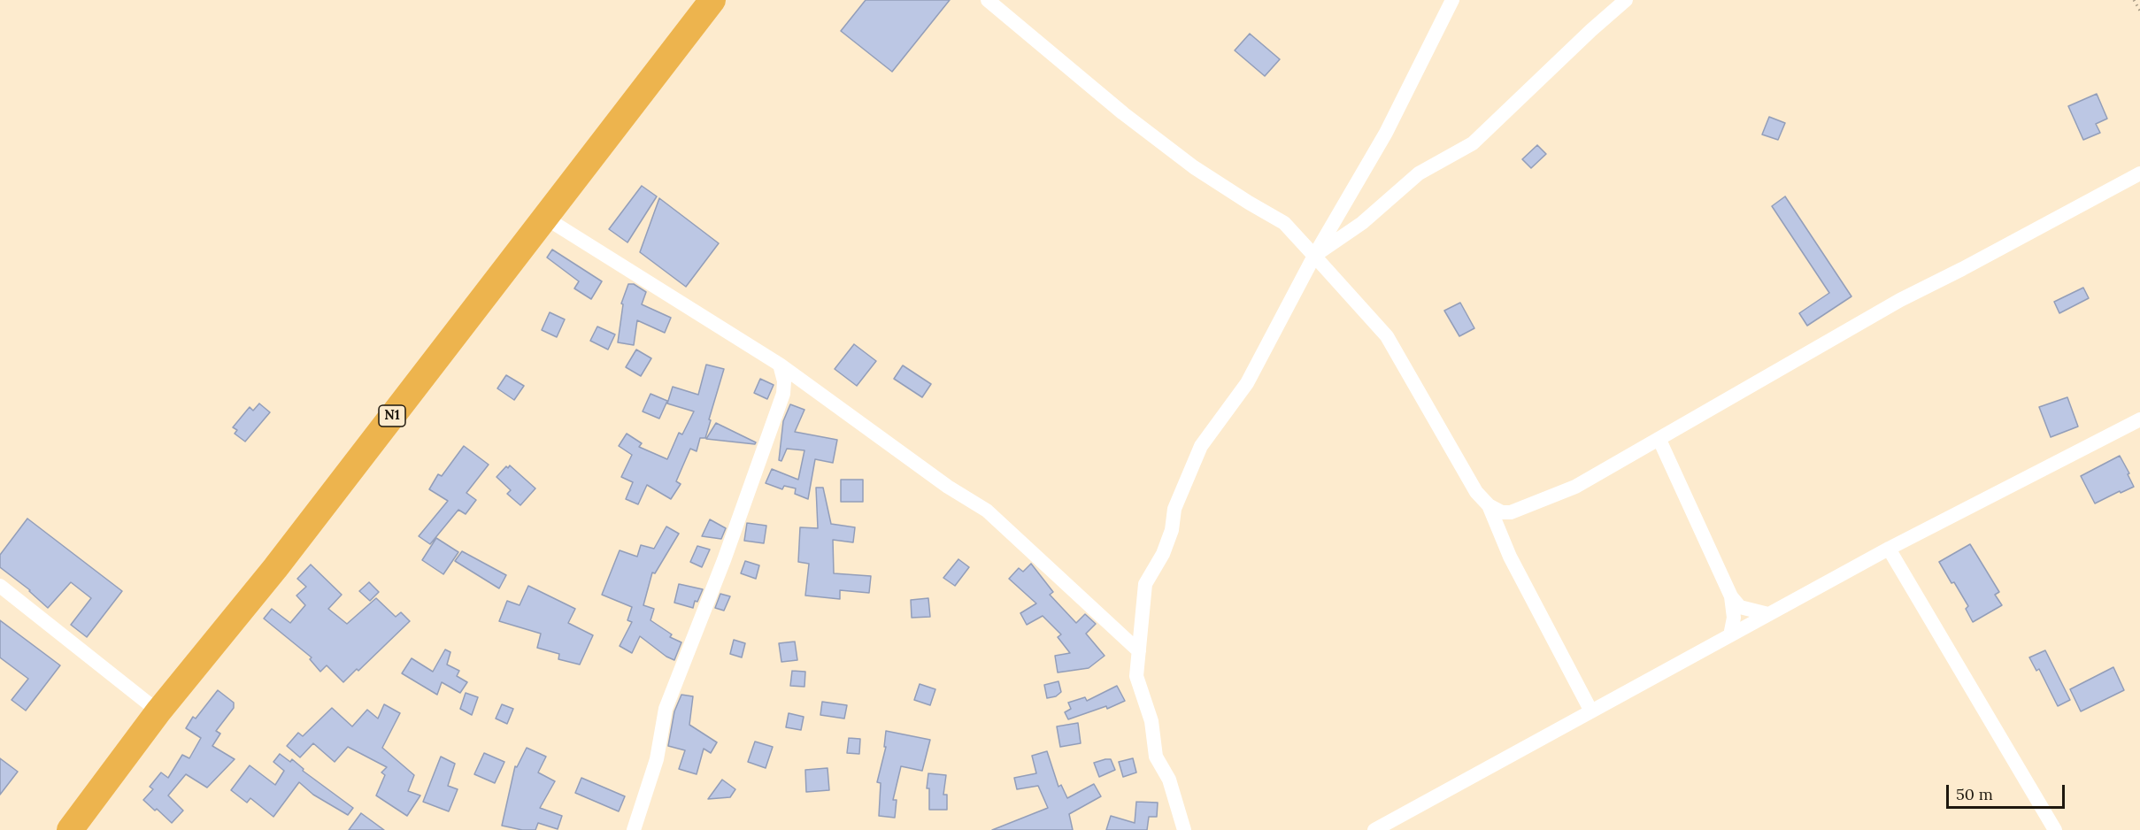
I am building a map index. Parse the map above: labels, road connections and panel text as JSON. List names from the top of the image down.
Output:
{
  "streets": {
    "highway": ["N1"]
  },
  "scale_bar": "50 m"
}
